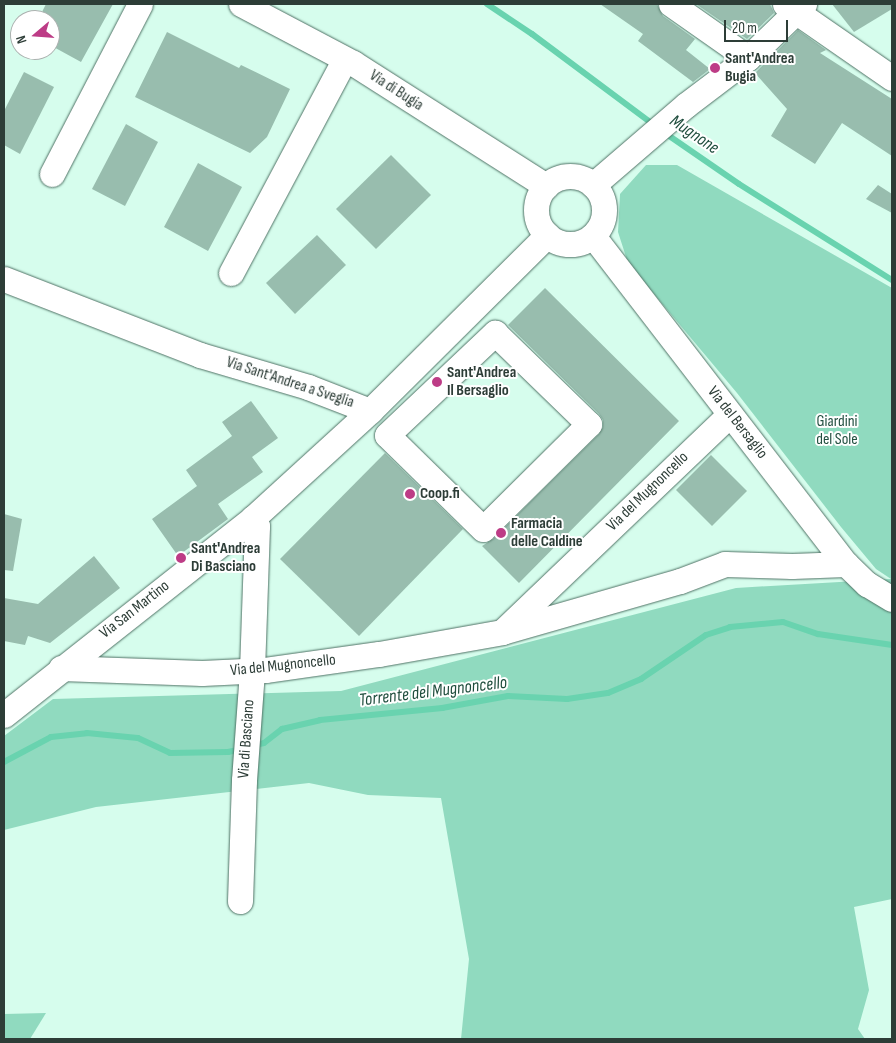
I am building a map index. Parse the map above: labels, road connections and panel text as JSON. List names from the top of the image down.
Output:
{
  "streets": {
    "street": [
      "Via di Bugia",
      "Via Sant'Andrea a Sveglia",
      "Via del Bersaglio",
      "Via del Mugnoncello",
      "Via San Martino",
      "Via di Basciano"
    ]
  },
  "crossings": [
    ["Via di Bugia", "Via Sant'Andrea a Sveglia"],
    ["Via di Bugia", "Via del Bersaglio"],
    ["Via Sant'Andrea a Sveglia", "Via del Bersaglio"],
    ["Via Sant'Andrea a Sveglia", "Via San Martino"],
    ["Via del Bersaglio", "Via del Mugnoncello"],
    ["Via del Mugnoncello", "Via San Martino"],
    ["Via del Mugnoncello", "Via di Basciano"],
    ["Via San Martino", "Via di Basciano"]
  ],
  "water": ["Mugnone", "Torrente del Mugnoncello"],
  "parks": ["Giardini del Sole"],
  "places": [
    "Sant'Andrea Bugia",
    "Sant'Andrea Il Bersaglio",
    "Coop.fi",
    "Farmacia delle Caldine",
    "Sant'Andrea Di Basciano"
  ],
  "scale_bar": "20 m",
  "north": "left"
}
